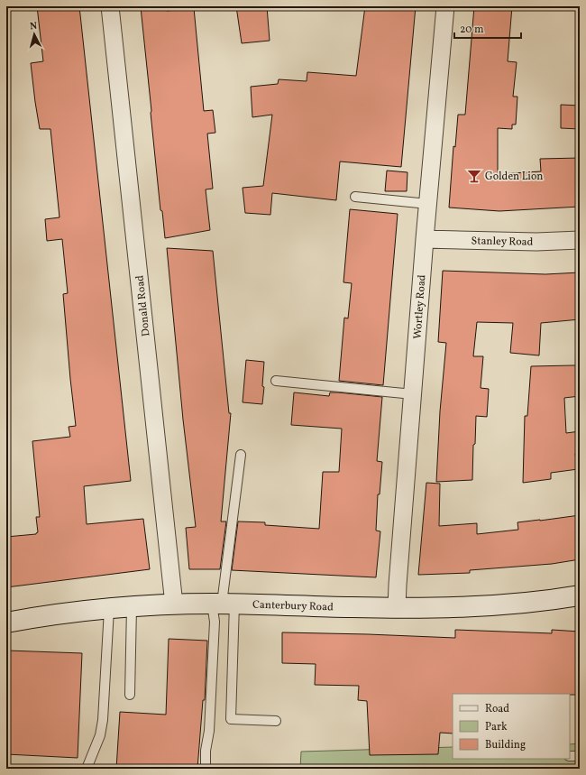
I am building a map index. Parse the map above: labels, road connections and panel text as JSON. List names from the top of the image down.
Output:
{
  "streets": {
    "street": [
      "Stanley Road",
      "Donald Road",
      "Wortley Road",
      "Canterbury Road"
    ]
  },
  "crossings": [
    ["Stanley Road", "Wortley Road"],
    ["Donald Road", "Canterbury Road"],
    ["Wortley Road", "Canterbury Road"]
  ],
  "places": {
    "bar": ["Golden Lion"]
  },
  "legend": ["Road", "Park", "Building"],
  "scale_bar": "20 m",
  "north": "top"
}
